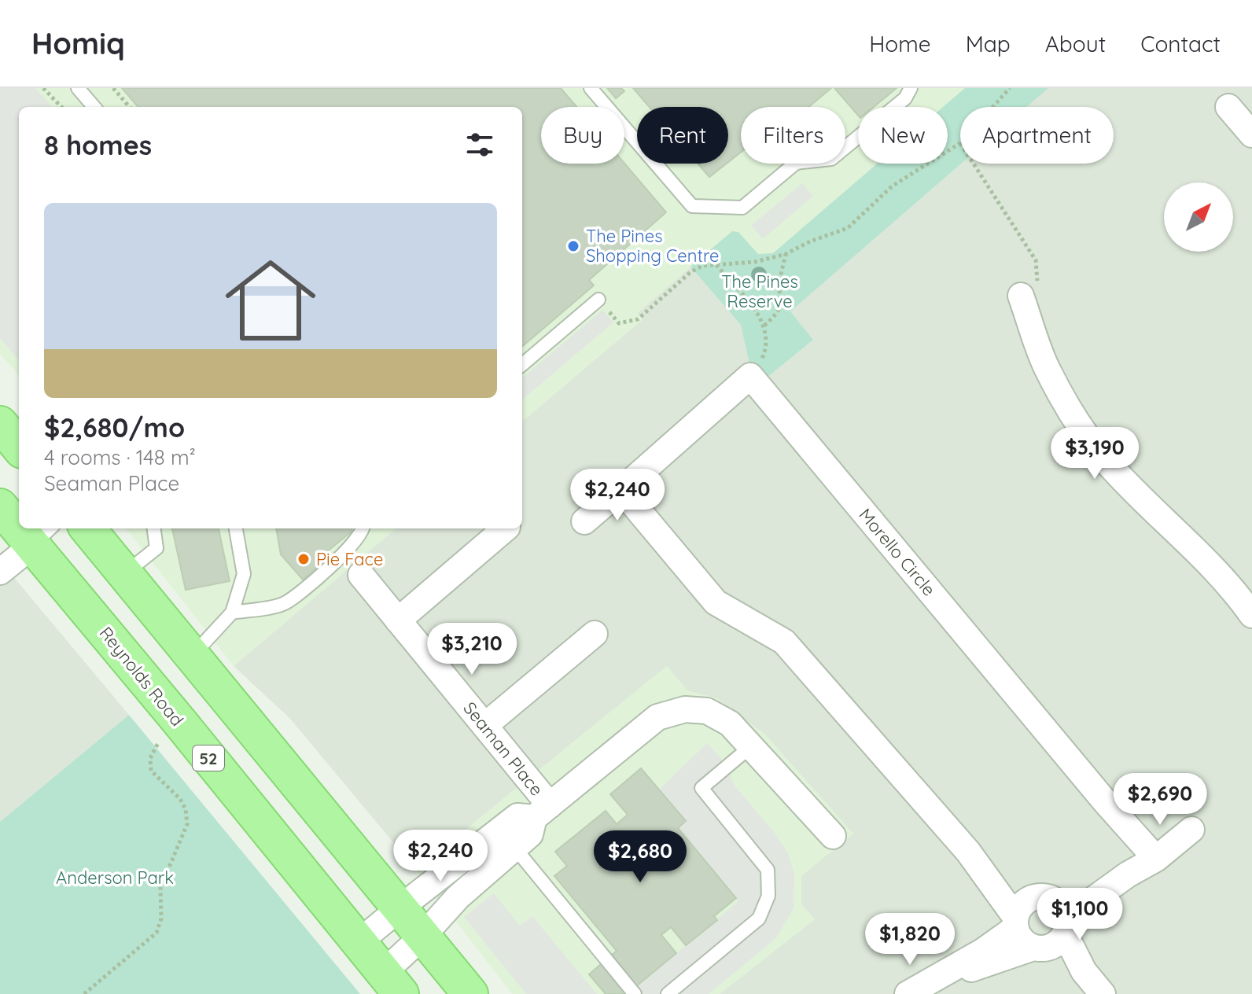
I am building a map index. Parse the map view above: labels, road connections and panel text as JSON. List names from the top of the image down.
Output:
{
  "streets": {
    "main road": ["Reynolds Road", "52"],
    "street": ["Morello Circle", "Seaman Place"]
  },
  "parks": ["The Pines Reserve", "Anderson Park"],
  "places": ["The Pines Shopping Centre", "Pie Face"],
  "north": "top right",
  "page": {
    "header": "Homiq",
    "nav": [
      "Home",
      "Map",
      "About",
      "Contact"
    ],
    "chip": [
      "Buy",
      "Rent",
      "Filters",
      "New",
      "Apartment"
    ],
    "heading": "8 homes",
    "list": [
      {
        "name": "$2,680/mo",
        "note": "4 rooms · 148 m² · Seaman Place"
      }
    ],
    "price": [
      "$3,190",
      "$2,240",
      "$3,210",
      "$2,690",
      "$2,240",
      "$2,680",
      "$1,100",
      "$1,820"
    ]
  }
}
